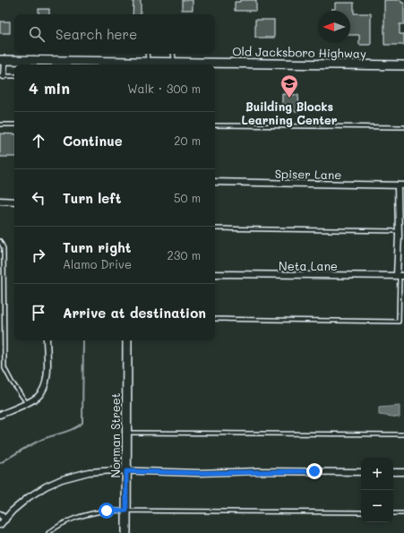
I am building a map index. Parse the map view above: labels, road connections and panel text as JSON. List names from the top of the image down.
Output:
{
  "streets": {
    "main road": ["Old Jacksboro Highway", "Norman Street"],
    "street": ["Spiser Lane", "Neta Lane"]
  },
  "places": {
    "school or university": ["Building Blocks Learning Center"]
  },
  "north": "left",
  "page": {
    "search": "Search here",
    "heading": ["4 min", "Walk · 300 m"],
    "list": [
      ["Continue", "20 m"],
      ["Turn left", "50 m"],
      ["Turn right", "Alamo Drive", "230 m"],
      "Arrive at destination"
    ],
    "map_buttons": ["+", "−"]
  }
}
